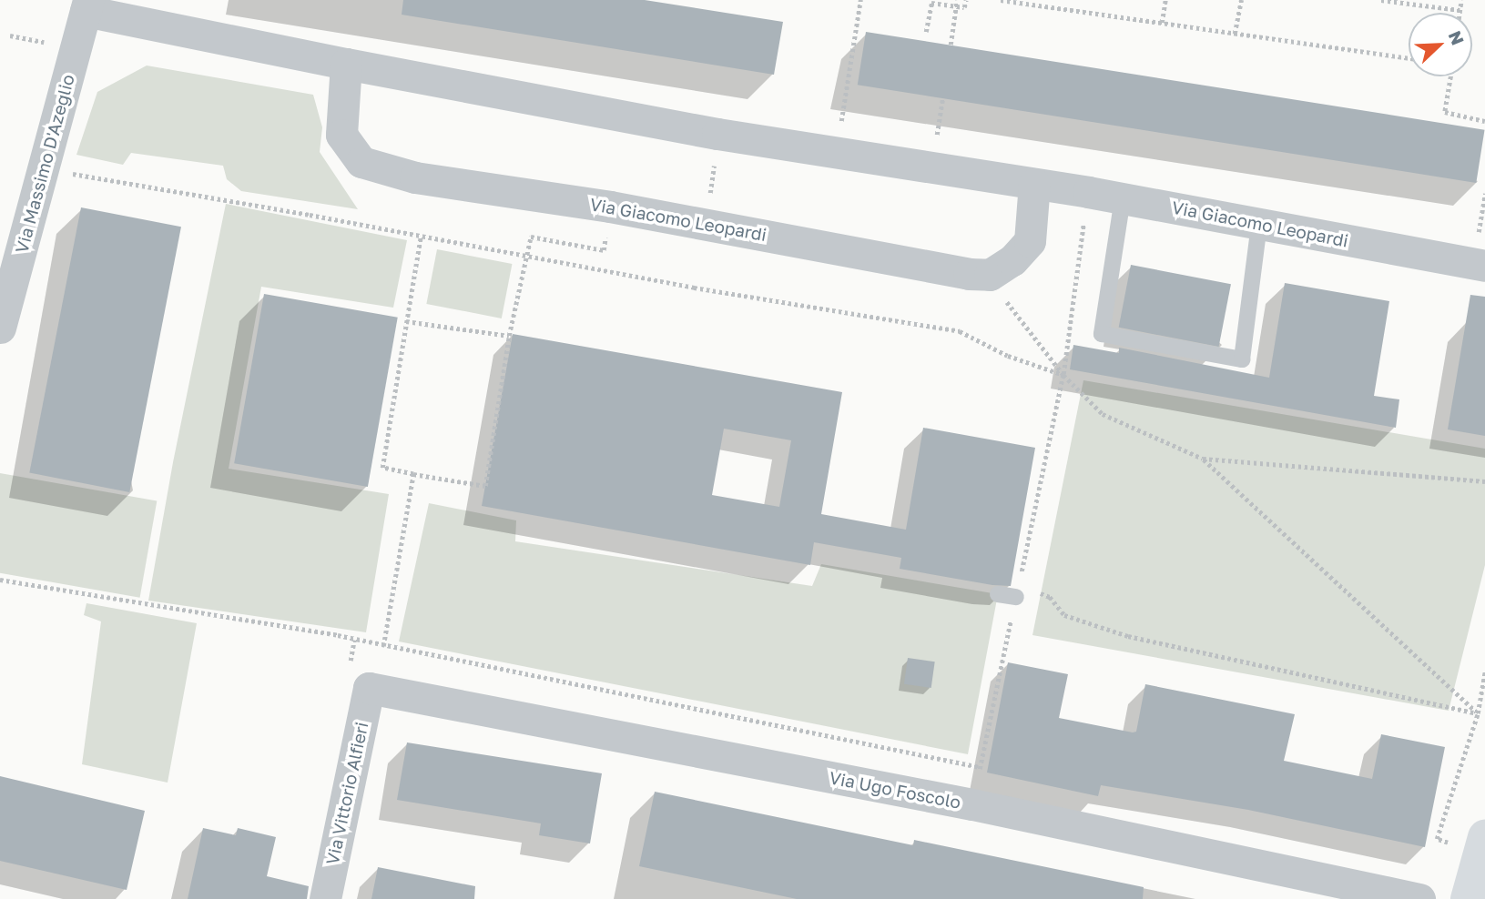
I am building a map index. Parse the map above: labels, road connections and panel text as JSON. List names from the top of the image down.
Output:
{
  "streets": {
    "street": [
      "Via Massimo D'Azeglio",
      "Via Giacomo Leopardi",
      "Via Ugo Foscolo",
      "Via Vittorio Alfieri"
    ]
  },
  "crossings": [
    ["Via Massimo D'Azeglio", "Via Giacomo Leopardi"],
    ["Via Ugo Foscolo", "Via Vittorio Alfieri"]
  ],
  "north": "top right"
}
